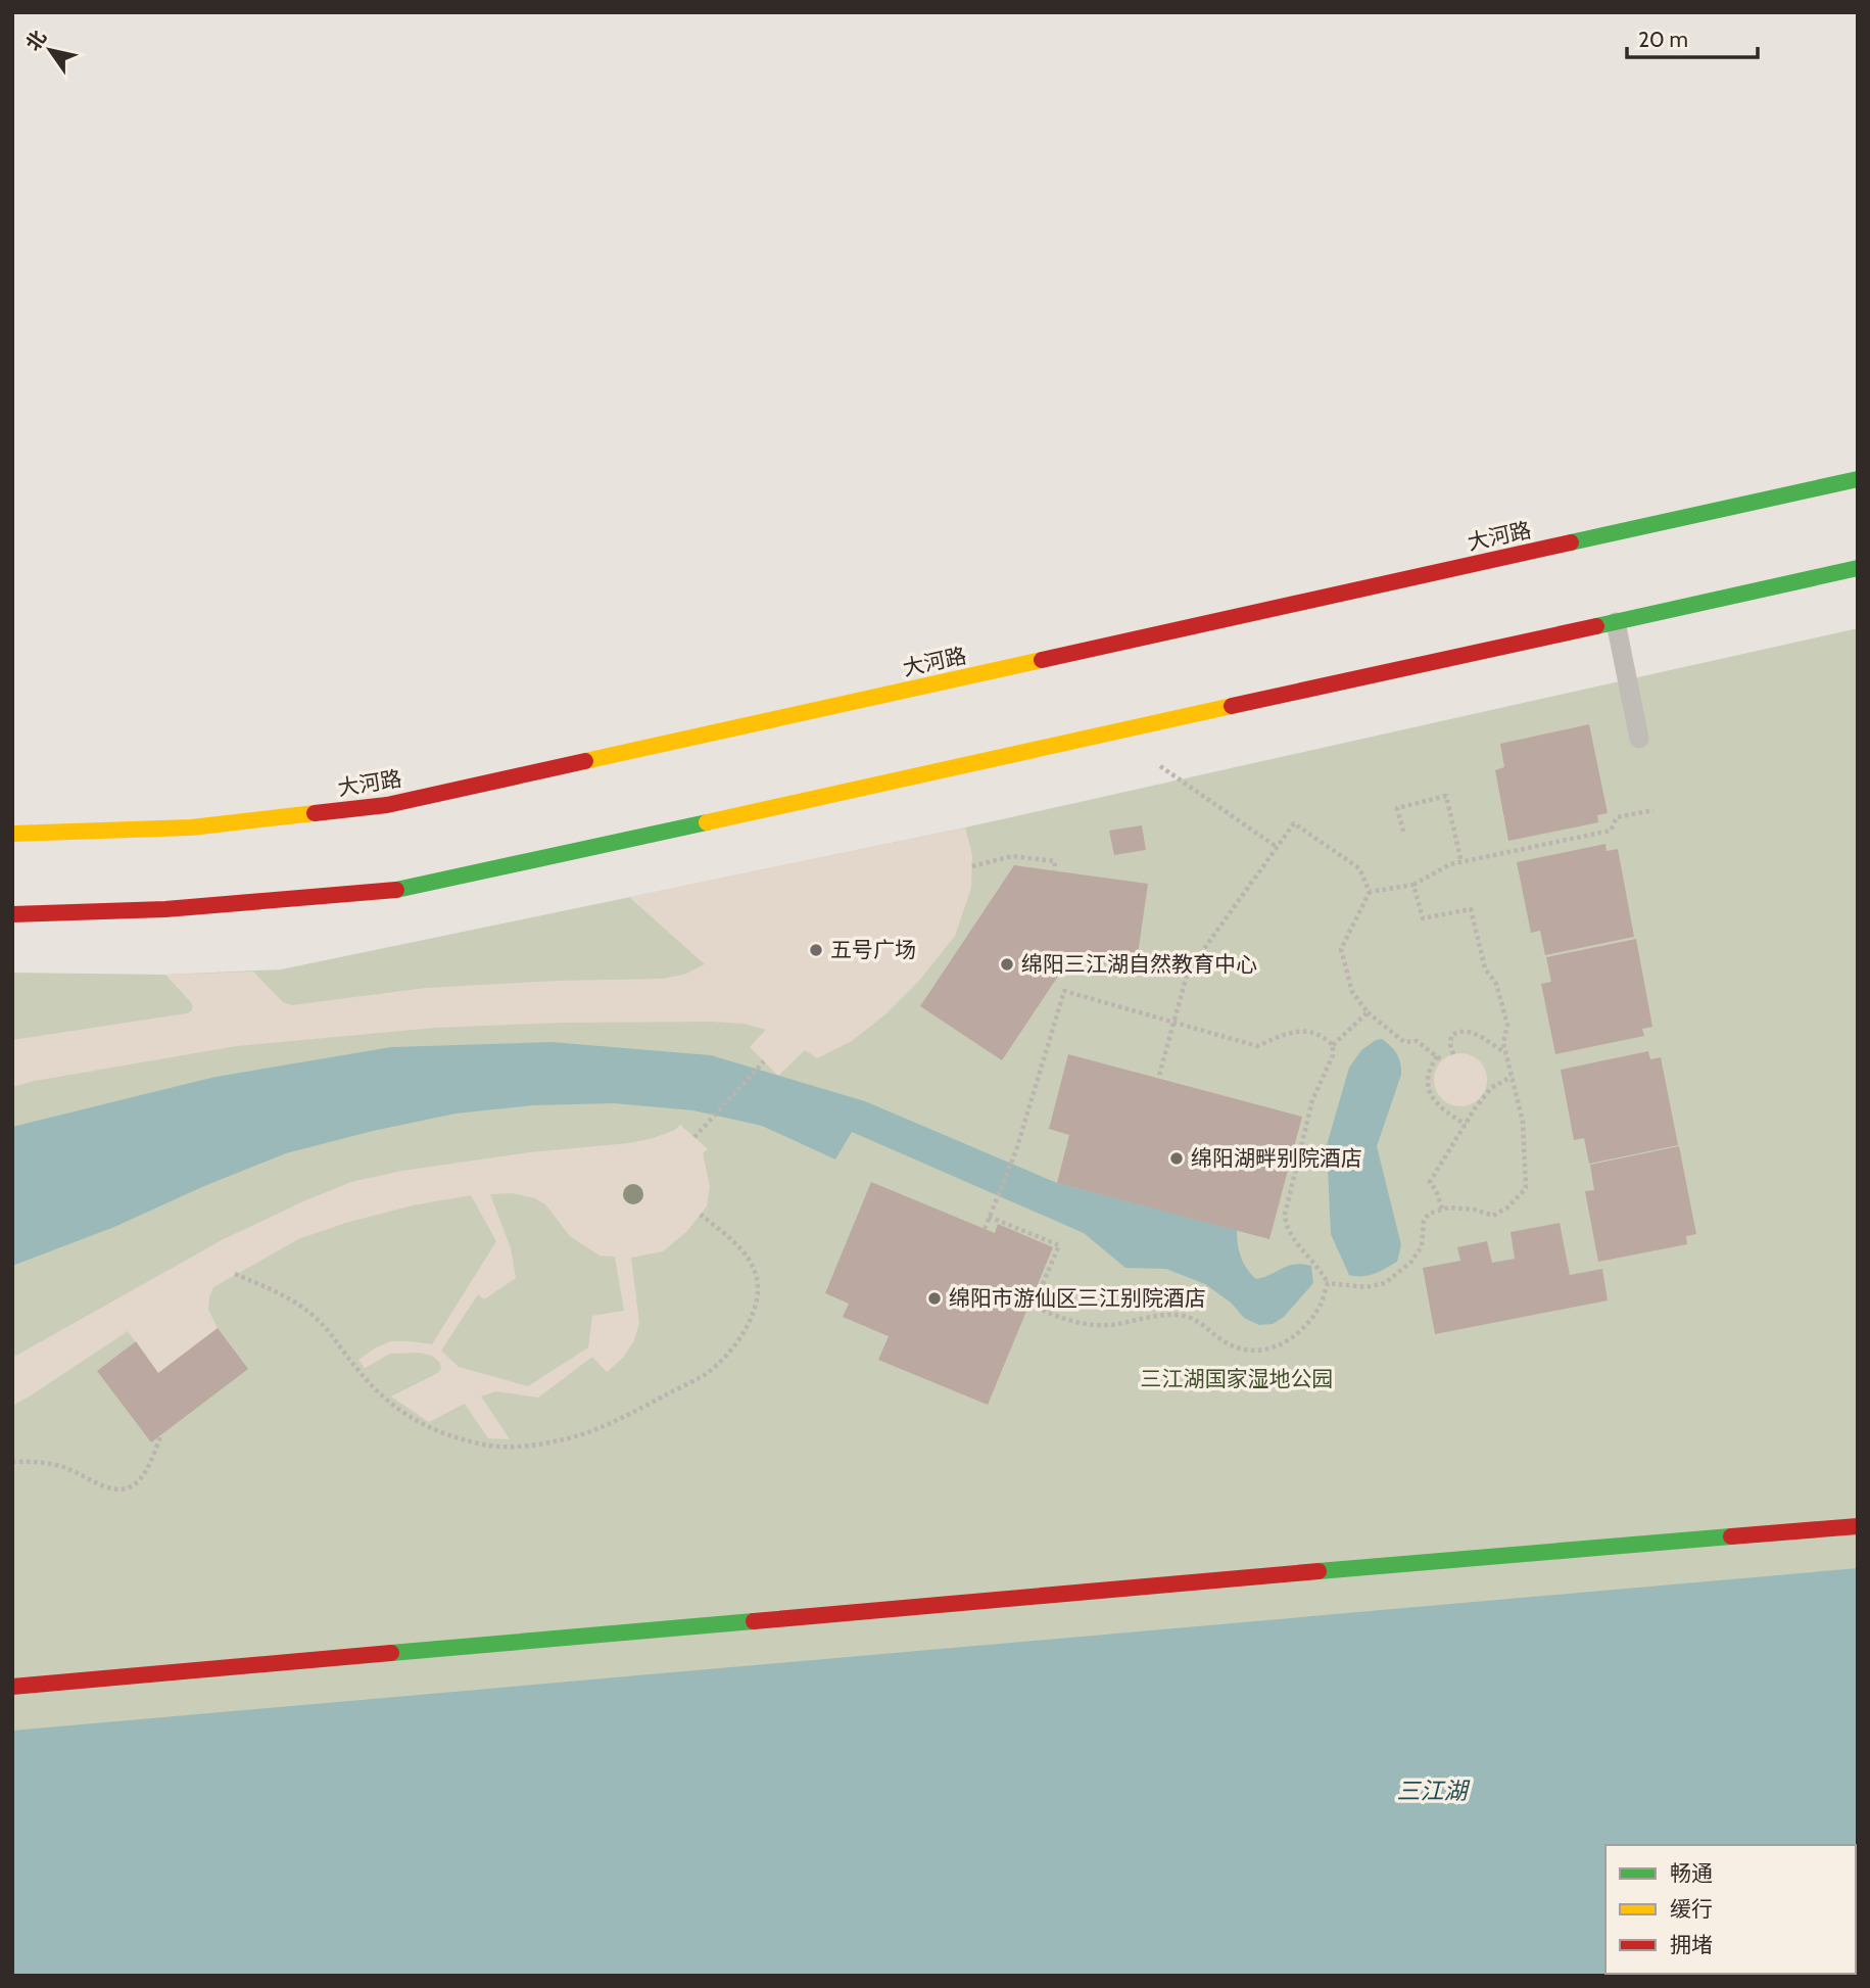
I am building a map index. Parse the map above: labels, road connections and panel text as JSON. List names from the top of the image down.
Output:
{
  "streets": {
    "main road": ["大河路"]
  },
  "water": ["三江湖"],
  "parks": ["三江湖国家湿地公园"],
  "places": [
    "五号广场",
    "绵阳三江湖自然教育中心",
    "绵阳湖畔别院酒店",
    "绵阳市游仙区三江别院酒店"
  ],
  "legend": ["畅通", "缓行", "拥堵"],
  "scale_bar": "20 m",
  "north": "top left"
}
